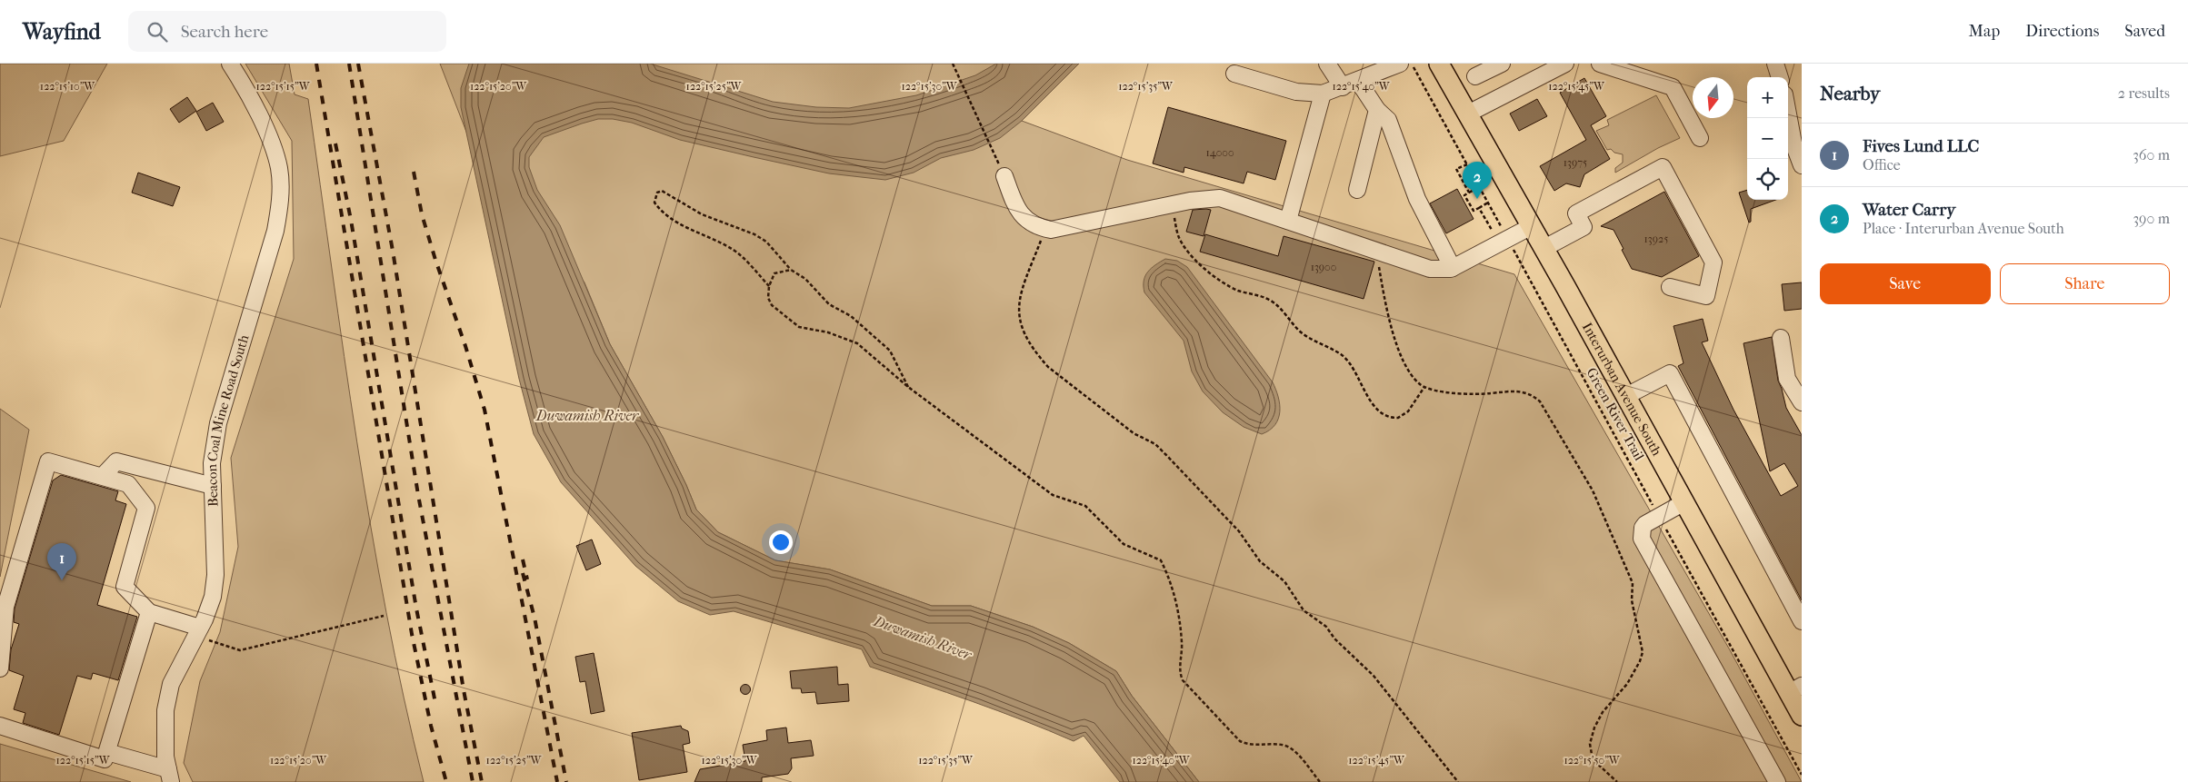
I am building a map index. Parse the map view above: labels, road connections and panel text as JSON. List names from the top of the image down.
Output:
{
  "streets": {
    "main road": ["Interurban Avenue South"],
    "street": ["Beacon Coal Mine Road South"],
    "path": ["Green River Trail"]
  },
  "water": ["Duwamish River"],
  "house_numbers": [
    "14000",
    "13975",
    "13925",
    "13900"
  ],
  "north": "bottom",
  "page": {
    "header": "Wayfind",
    "search": "Search here",
    "nav": ["Map", "Directions", "Saved"],
    "heading": ["Nearby", "2 results"],
    "map_buttons": ["+", "−"],
    "list": [
      {
        "mark": "1",
        "name": "Fives Lund LLC",
        "note": "Office",
        "value": "360 m"
      },
      {
        "mark": "2",
        "name": "Water Carry",
        "note": "Place · Interurban Avenue South",
        "value": "390 m"
      }
    ],
    "pins": ["2", "1"],
    "buttons": ["Save", "Share"]
  },
  "coordinates": [
    "122°15'10\"W",
    "122°15'15\"W",
    "122°15'20\"W",
    "122°15'25\"W",
    "122°15'30\"W",
    "122°15'35\"W",
    "122°15'40\"W",
    "122°15'45\"W",
    "122°15'50\"W"
  ]
}
